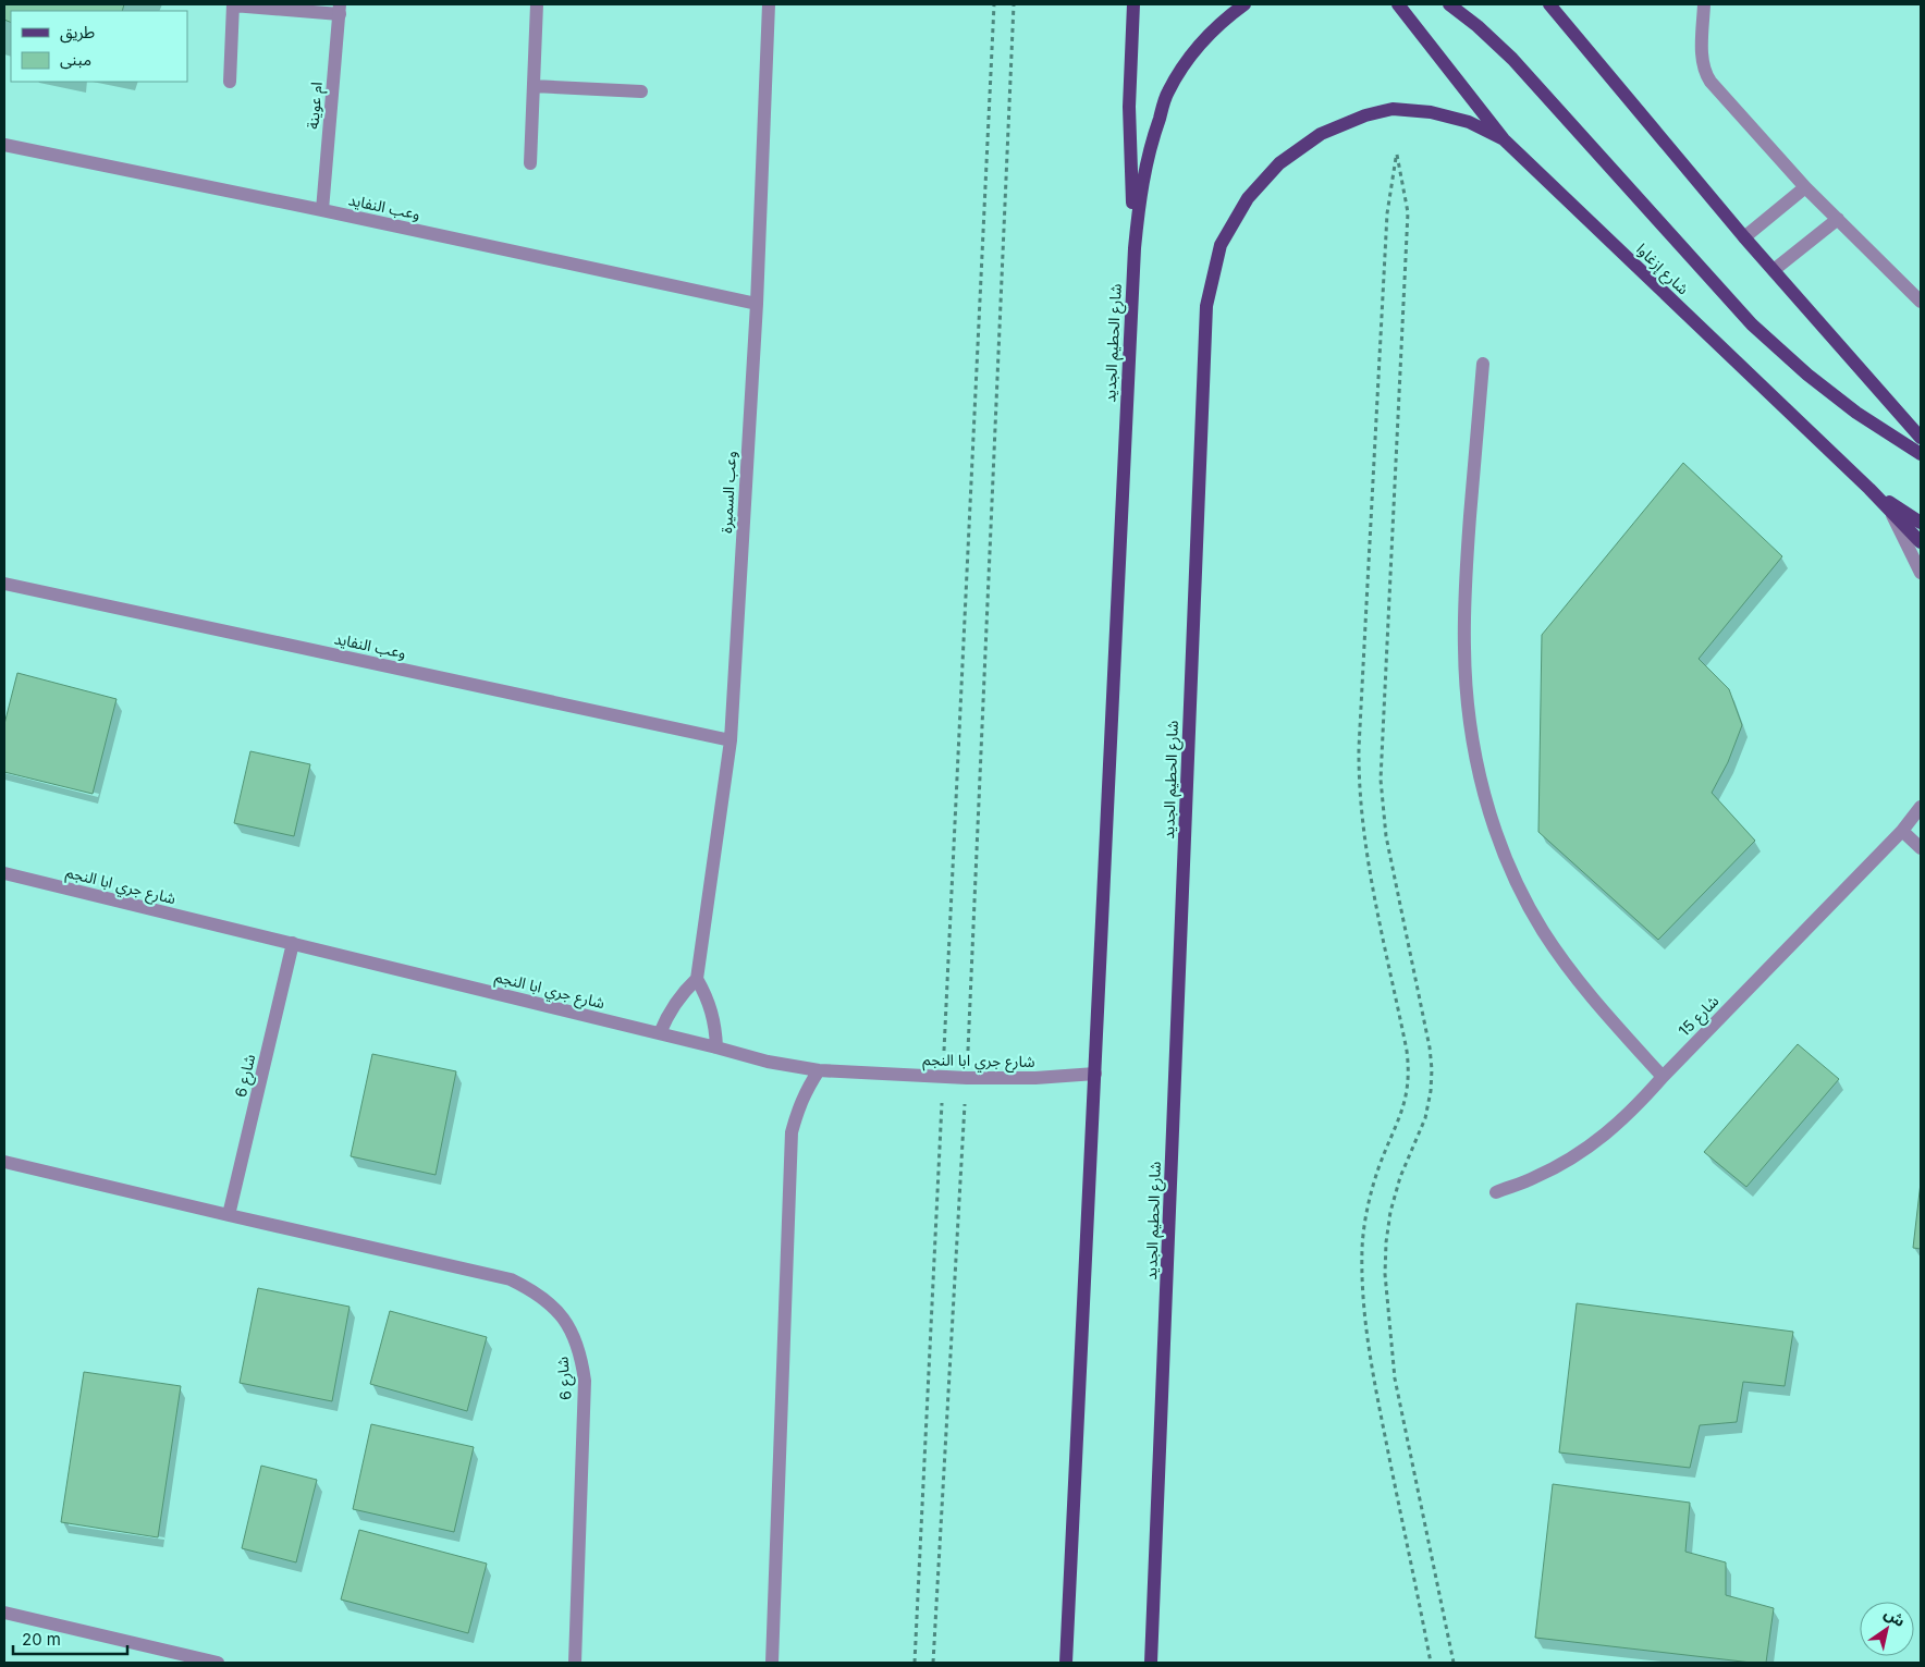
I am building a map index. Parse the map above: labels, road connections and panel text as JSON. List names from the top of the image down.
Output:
{
  "streets": {
    "main road": ["شارع إزغاوا", "شارع الحطيم الجديد"],
    "street": [
      "ام عوينة",
      "وعب النفايد",
      "وعب السميرة",
      "شارع جري ابا النجم",
      "شارع 15",
      "شارع 6"
    ]
  },
  "crossings": [
    ["ام عوينة", "وعب النفايد"],
    ["وعب النفايد", "وعب السميرة"],
    ["شارع إزغاوا", "شارع الحطيم الجديد"],
    ["شارع الحطيم الجديد", "شارع جري ابا النجم"],
    ["شارع جري ابا النجم", "شارع 6"]
  ],
  "legend": ["طريق", "مبنى"],
  "scale_bar": "20 m",
  "north": "top right"
}
